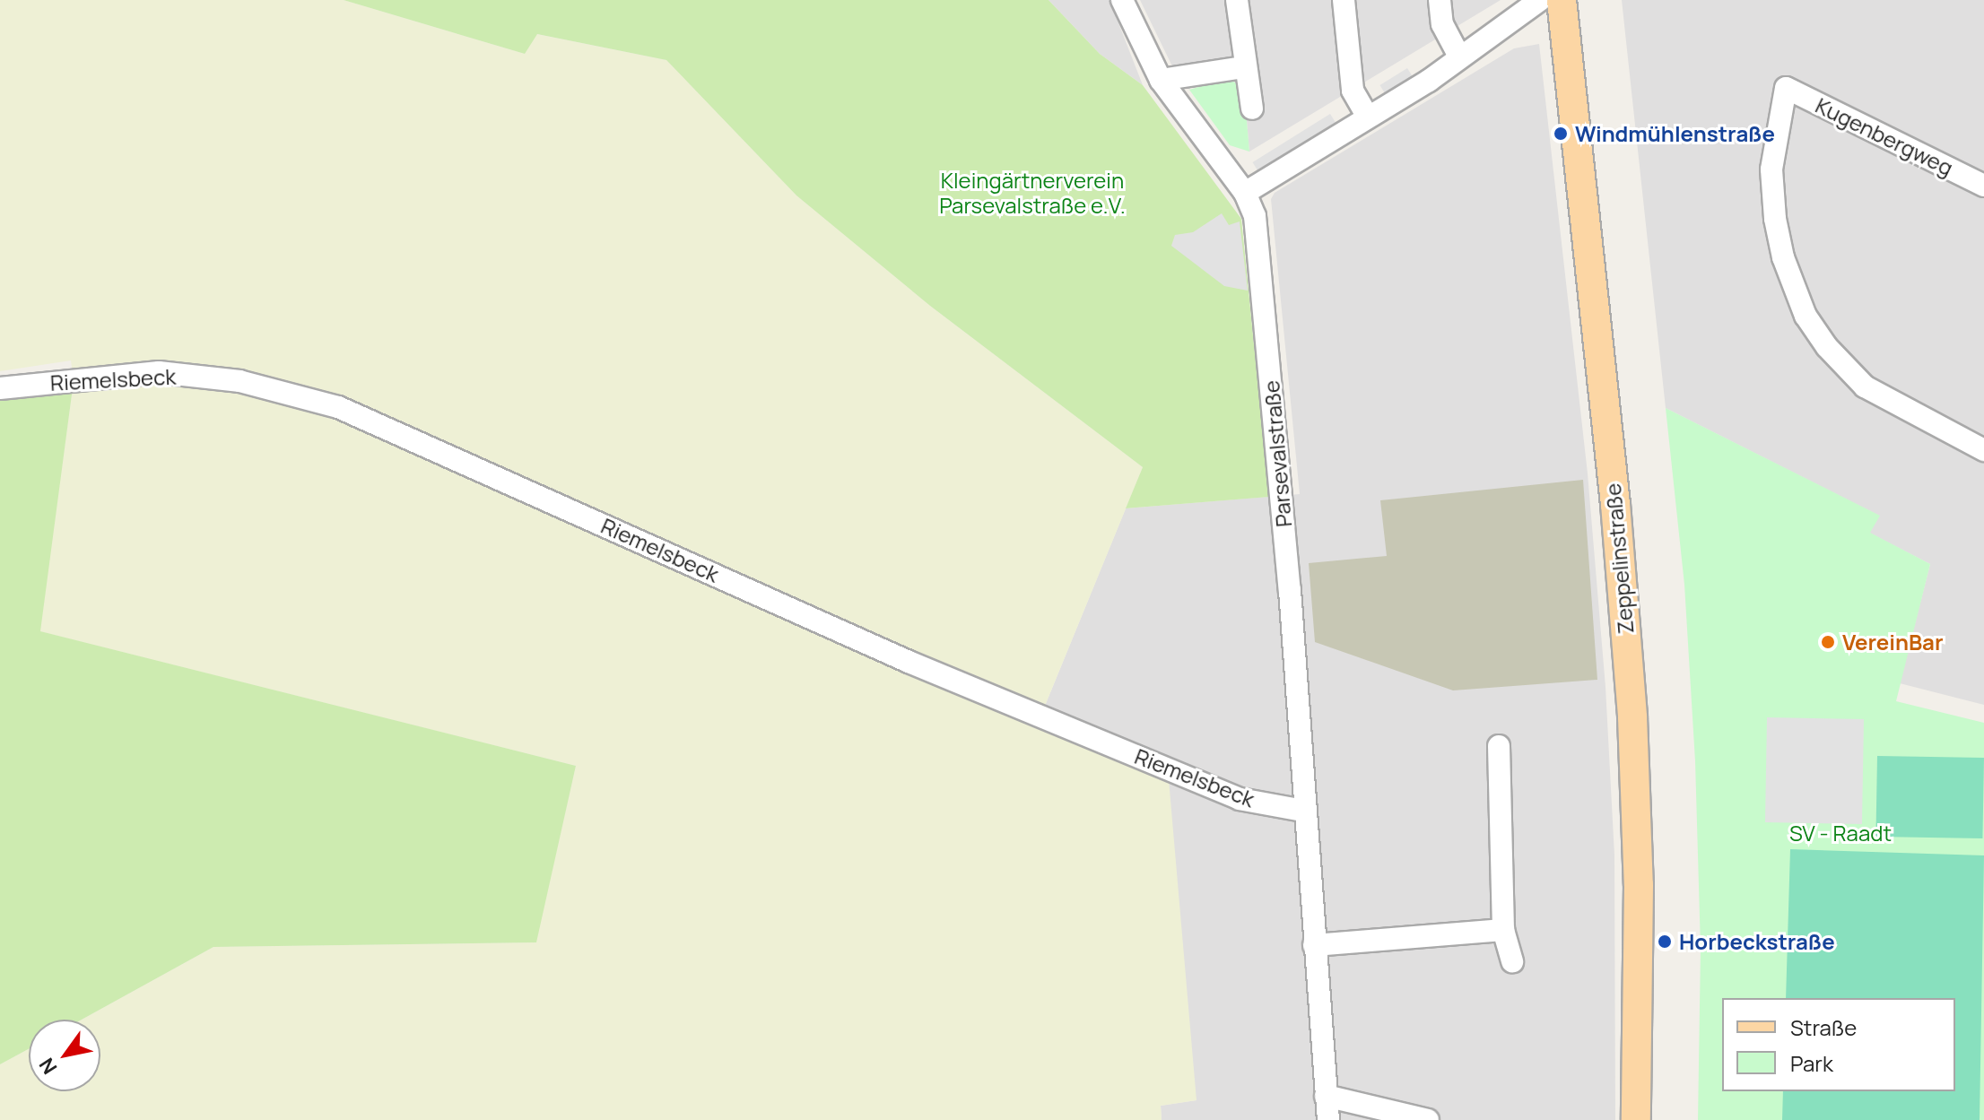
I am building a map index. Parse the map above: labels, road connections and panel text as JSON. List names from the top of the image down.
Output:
{
  "streets": {
    "main road": ["Zeppelinstraße"],
    "street": ["Kugenbergweg", "Riemelsbeck", "Parsevalstraße"]
  },
  "crossings": [
    ["Riemelsbeck", "Parsevalstraße"]
  ],
  "parks": ["Kleingärtnerverein Parsevalstraße e.V.", "SV - Raadt"],
  "places": ["Windmühlenstraße", "VereinBar", "Horbeckstraße"],
  "legend": ["Straße", "Park"],
  "north": "bottom left"
}
